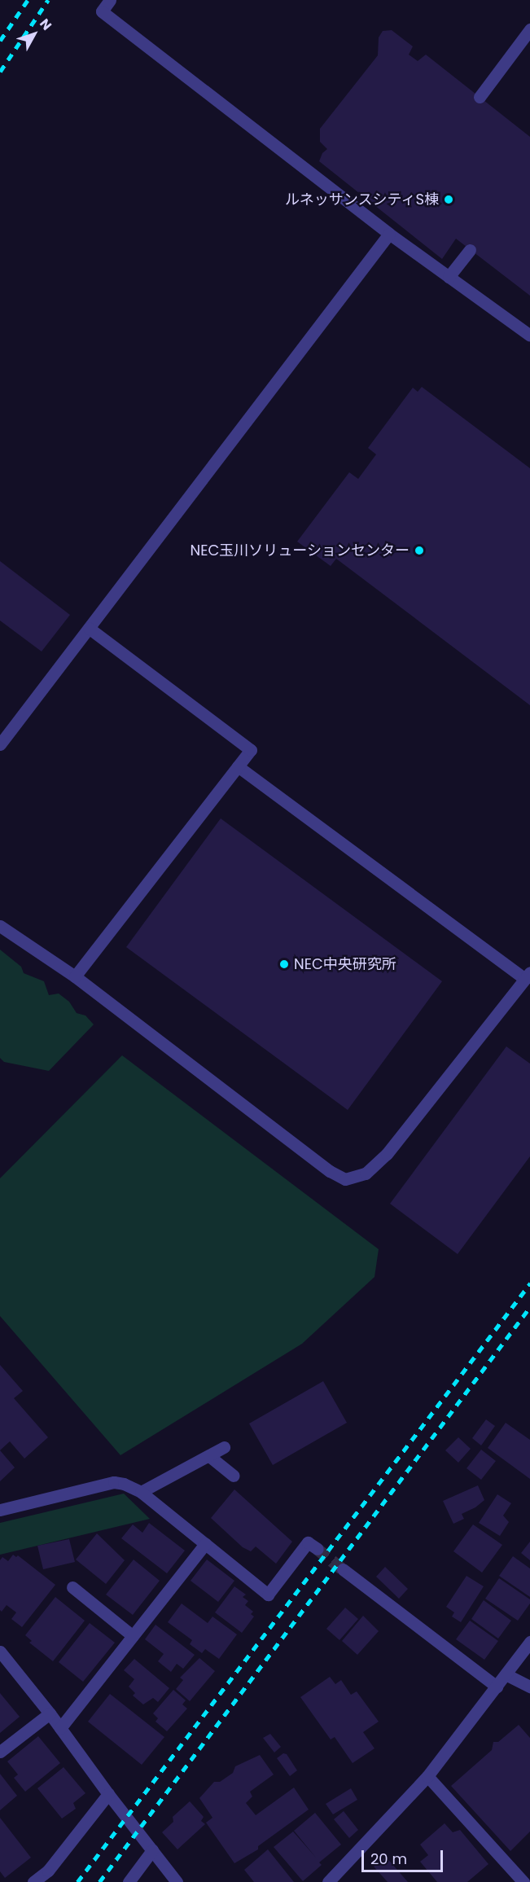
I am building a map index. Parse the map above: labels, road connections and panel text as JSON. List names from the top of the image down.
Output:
{
  "places": ["ルネッサンスシティS棟", "NEC玉川ソリューションセンター", "NEC中央研究所"],
  "scale_bar": "20 m",
  "north": "top right"
}
